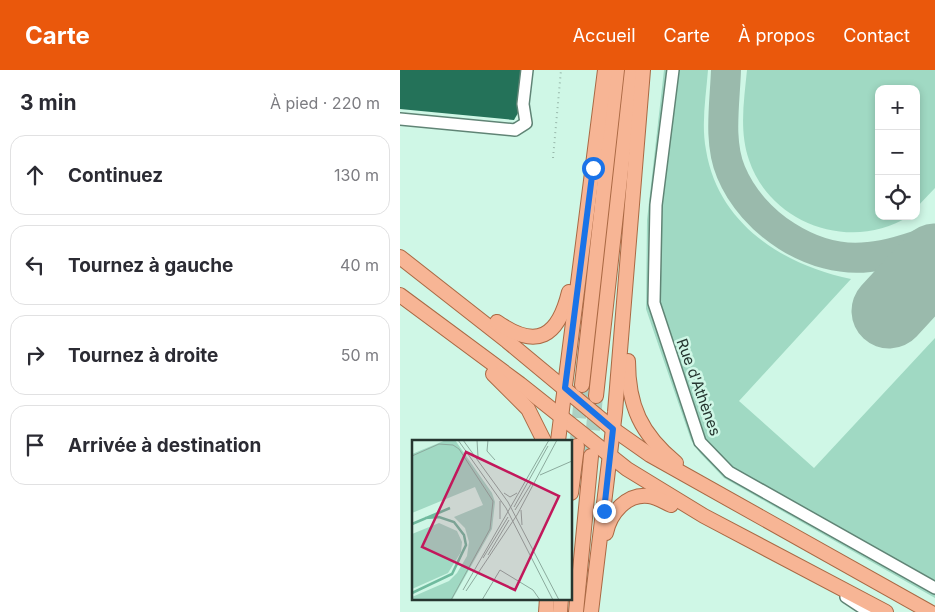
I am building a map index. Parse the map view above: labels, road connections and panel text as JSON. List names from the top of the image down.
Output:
{
  "streets": {
    "lane": ["Rue d'Athènes"]
  },
  "page": {
    "header": "Carte",
    "nav": [
      "Accueil",
      "Carte",
      "À propos",
      "Contact"
    ],
    "heading": ["3 min", "À pied · 220 m"],
    "map_buttons": ["+", "−"],
    "list": [
      ["Continuez", "130 m"],
      ["Tournez à gauche", "40 m"],
      ["Tournez à droite", "50 m"],
      "Arrivée à destination"
    ]
  }
}
